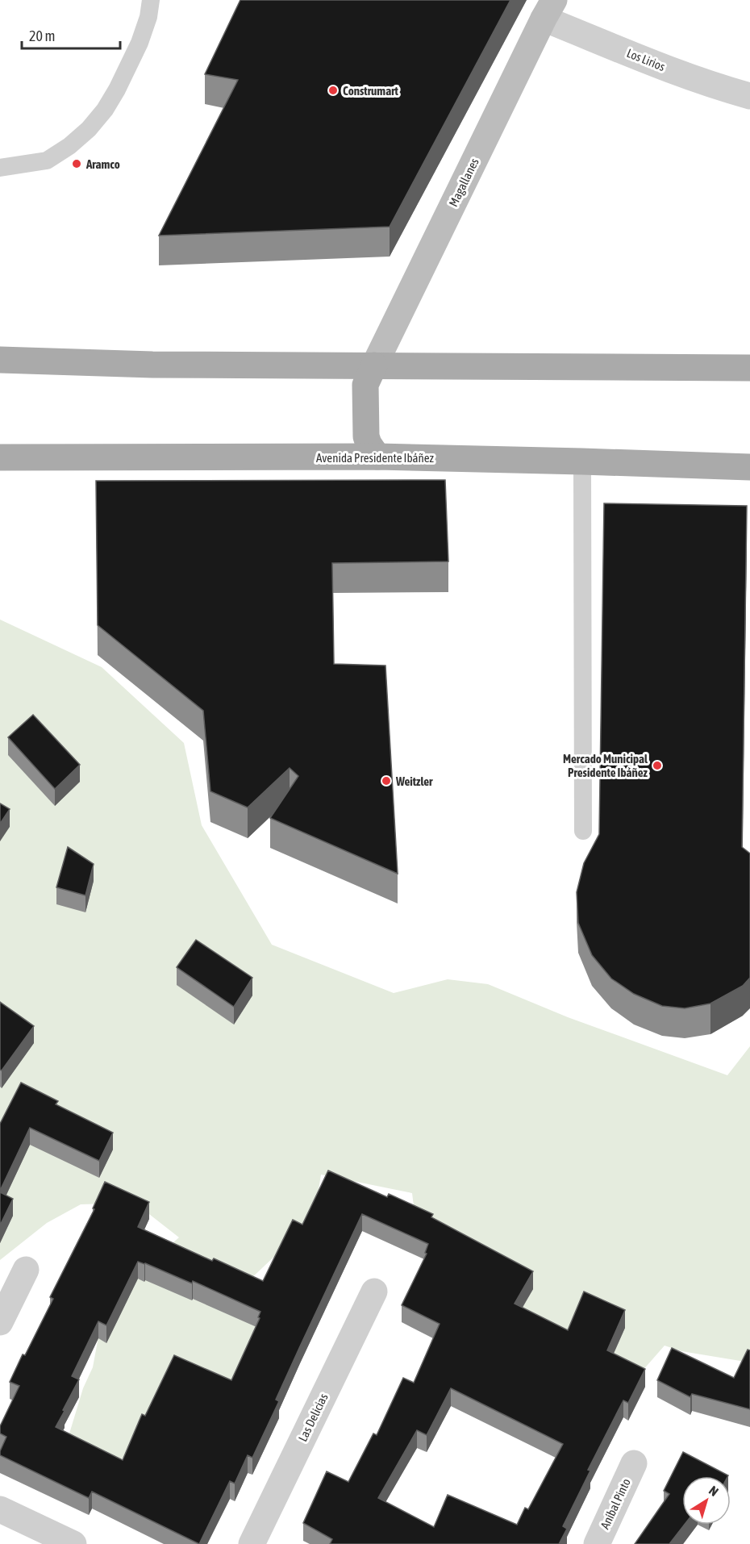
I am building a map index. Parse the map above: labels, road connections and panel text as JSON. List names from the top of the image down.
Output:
{
  "streets": {
    "main road": ["Avenida Presidente Ibáñez"],
    "street": [
      "Los Lirios",
      "Magallanes",
      "Las Delicias",
      "Aníbal Pinto"
    ]
  },
  "crossings": [
    ["Los Lirios", "Magallanes"]
  ],
  "places": [
    "Construmart",
    "Aramco",
    "Mercado Municipal Presidente Ibáñez",
    "Weitzler"
  ],
  "scale_bar": "20 m",
  "north": "top right"
}
